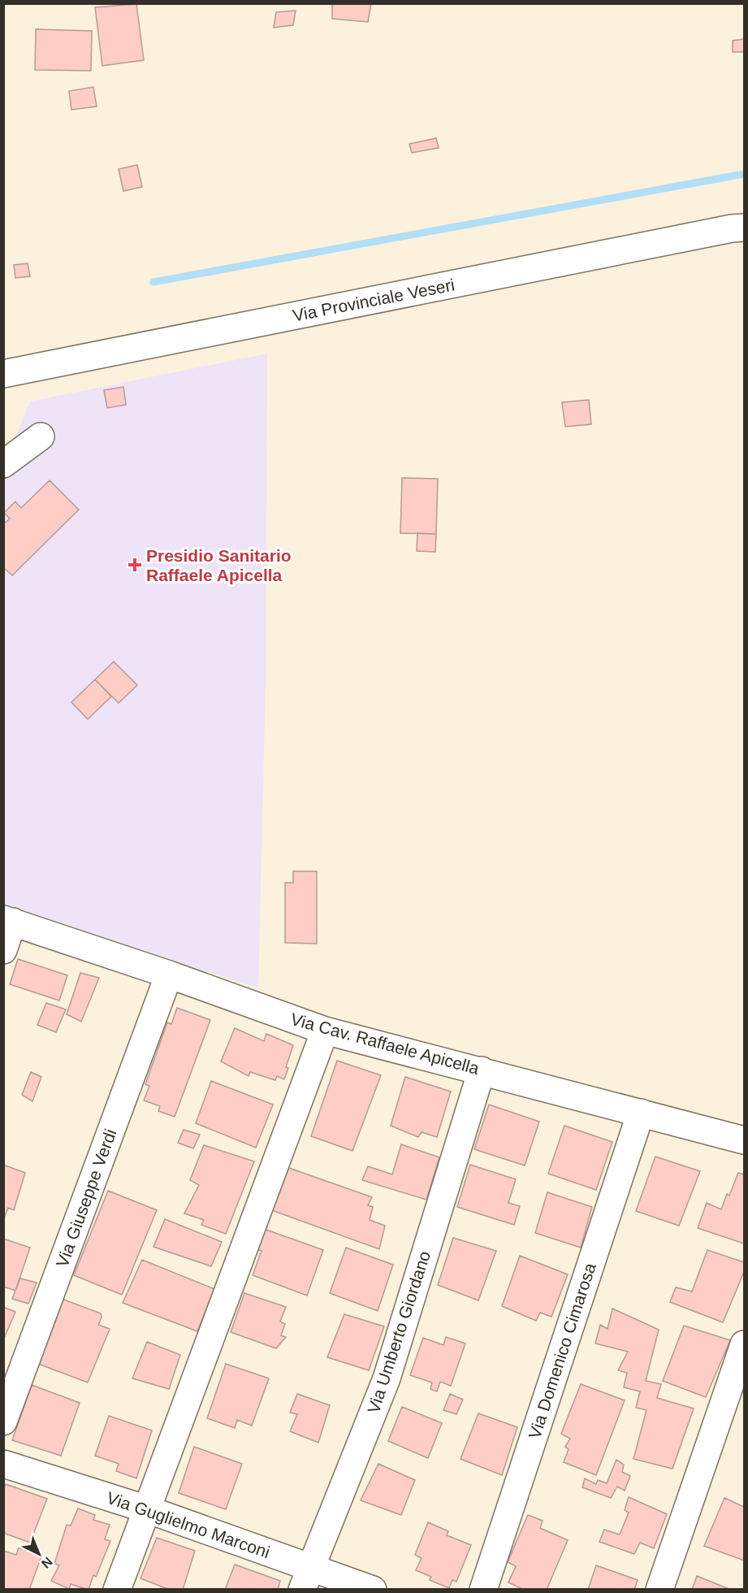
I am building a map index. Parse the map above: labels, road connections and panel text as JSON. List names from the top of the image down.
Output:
{
  "streets": {
    "street": [
      "Via Provinciale Veseri",
      "Via Cav. Raffaele Apicella",
      "Via Giuseppe Verdi",
      "Via Umberto Giordano",
      "Via Domenico Cimarosa",
      "Via Guglielmo Marconi"
    ]
  },
  "crossings": [
    ["Via Cav. Raffaele Apicella", "Via Giuseppe Verdi"],
    ["Via Cav. Raffaele Apicella", "Via Umberto Giordano"],
    ["Via Cav. Raffaele Apicella", "Via Domenico Cimarosa"],
    ["Via Umberto Giordano", "Via Guglielmo Marconi"]
  ],
  "places": {
    "health": ["Presidio Sanitario Raffaele Apicella"]
  },
  "north": "bottom right"
}
